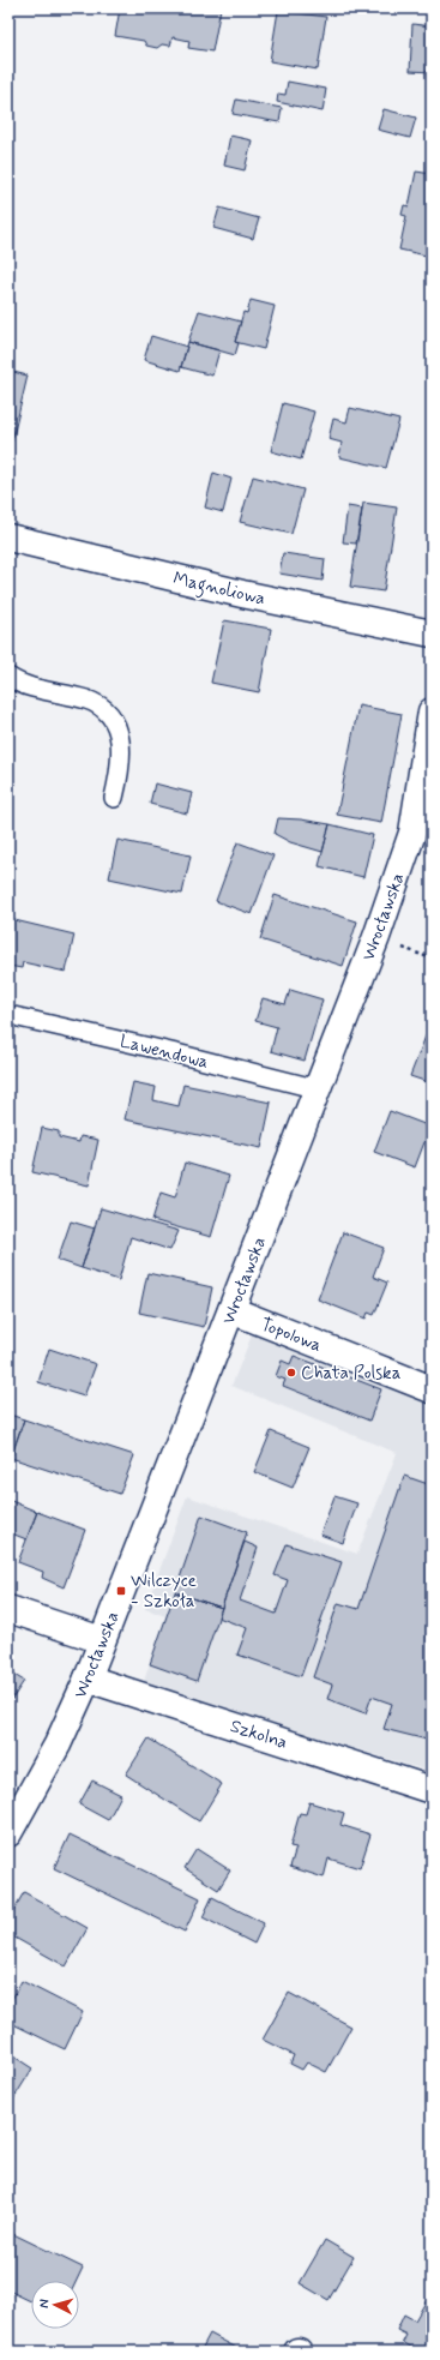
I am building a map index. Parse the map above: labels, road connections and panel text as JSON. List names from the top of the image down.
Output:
{
  "streets": {
    "street": [
      "Magnoliowa",
      "Wrocławska",
      "Topolowa",
      "Szkolna"
    ],
    "lane": ["Lawendowa"]
  },
  "crossings": [
    ["Wrocławska", "Lawendowa"],
    ["Wrocławska", "Topolowa"],
    ["Wrocławska", "Szkolna"]
  ],
  "places": {
    "other": ["Chata Polska"],
    "transit": ["Wilczyce - Szkoła"]
  },
  "north": "left"
}
